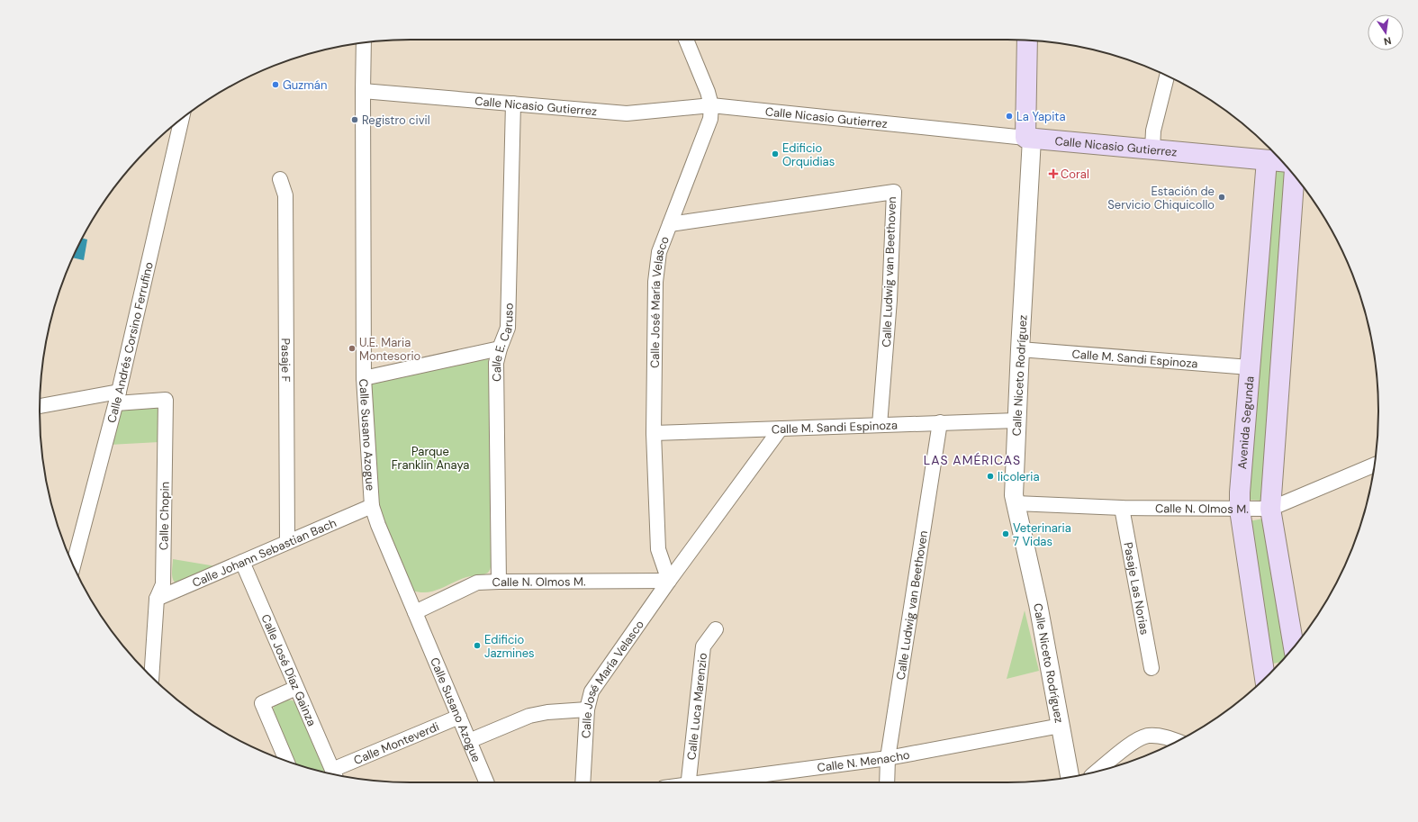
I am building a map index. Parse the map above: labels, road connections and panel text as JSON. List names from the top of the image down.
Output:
{
  "streets": {
    "main road": ["Calle Nicasio Gutierrez", "Calle Niceto Rodríguez", "Avenida Segunda"],
    "street": [
      "Calle Ludwig van Beethoven",
      "Calle José María Velasco",
      "Calle Andrés Corsino Ferrufino",
      "Calle E. Caruso",
      "Calle M. Sandi Espinoza",
      "Pasaje F",
      "Calle Susano Azogue",
      "Calle N. Olmos M.",
      "Calle Chopin",
      "Calle Johann Sebastian Bach",
      "Pasaje Las Norias",
      "Calle José Díaz Gainza",
      "Calle Luca Marenzio",
      "Calle Monteverdi",
      "Calle N. Menacho"
    ]
  },
  "crossings": [
    ["Calle Nicasio Gutierrez", "Calle José María Velasco"],
    ["Calle Nicasio Gutierrez", "Calle E. Caruso"],
    ["Calle Nicasio Gutierrez", "Calle Niceto Rodríguez"],
    ["Calle Nicasio Gutierrez", "Avenida Segunda"],
    ["Calle Nicasio Gutierrez", "Calle Susano Azogue"],
    ["Calle Ludwig van Beethoven", "Calle José María Velasco"],
    ["Calle Ludwig van Beethoven", "Calle M. Sandi Espinoza"],
    ["Calle Ludwig van Beethoven", "Calle N. Menacho"],
    ["Calle José María Velasco", "Calle M. Sandi Espinoza"],
    ["Calle José María Velasco", "Calle N. Olmos M."],
    ["Calle Andrés Corsino Ferrufino", "Calle Chopin"],
    ["Calle E. Caruso", "Calle N. Olmos M."],
    ["Calle M. Sandi Espinoza", "Calle Niceto Rodríguez"],
    ["Calle M. Sandi Espinoza", "Avenida Segunda"],
    ["Pasaje F", "Calle Johann Sebastian Bach"],
    ["Calle Niceto Rodríguez", "Calle N. Olmos M."],
    ["Calle Niceto Rodríguez", "Calle N. Menacho"],
    ["Avenida Segunda", "Calle N. Olmos M."],
    ["Calle Susano Azogue", "Calle N. Olmos M."],
    ["Calle Susano Azogue", "Calle Johann Sebastian Bach"],
    ["Calle Susano Azogue", "Calle Monteverdi"],
    ["Calle N. Olmos M.", "Pasaje Las Norias"],
    ["Calle Chopin", "Calle Johann Sebastian Bach"],
    ["Calle Johann Sebastian Bach", "Calle José Díaz Gainza"],
    ["Calle José Díaz Gainza", "Calle Monteverdi"]
  ],
  "districts": ["LAS AMÉRICAS"],
  "parks": ["Parque Franklin Anaya"],
  "places": {
    "other": [
      "Guzmán",
      "La Yapita",
      "Registro civil",
      "Edificio Orquidias",
      "Estación de Servicio Chiquicollo",
      "U.E. Maria Montesorio",
      "licoleria",
      "Veterinaria 7 Vidas",
      "Edificio Jazmines"
    ],
    "health": ["Coral"]
  },
  "north": "bottom"
}
